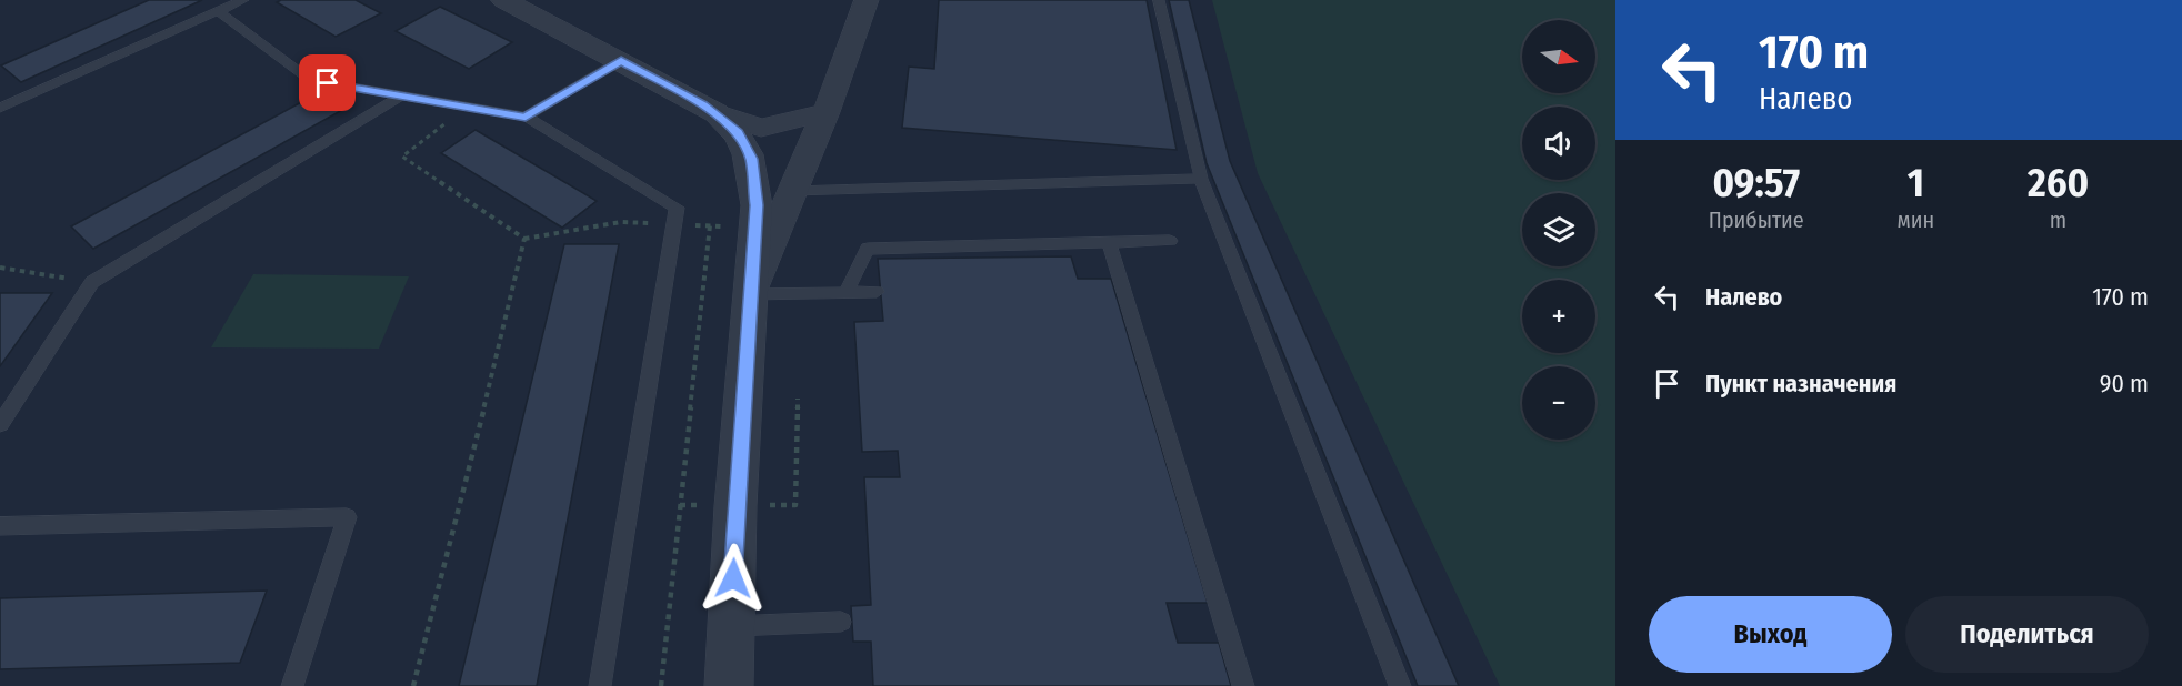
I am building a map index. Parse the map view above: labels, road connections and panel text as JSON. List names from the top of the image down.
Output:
{
  "north": "right",
  "page": {
    "turn": ["170 m", "Налево"],
    "map_buttons": ["+", "−"],
    "eta": [
      "09:57",
      "Прибытие",
      "1",
      "мин",
      "260",
      "m"
    ],
    "list": [
      {
        "name": "Налево",
        "value": "170 m"
      },
      {
        "name": "Пункт назначения",
        "value": "90 m"
      }
    ],
    "buttons": ["Выход", "Поделиться"]
  }
}
